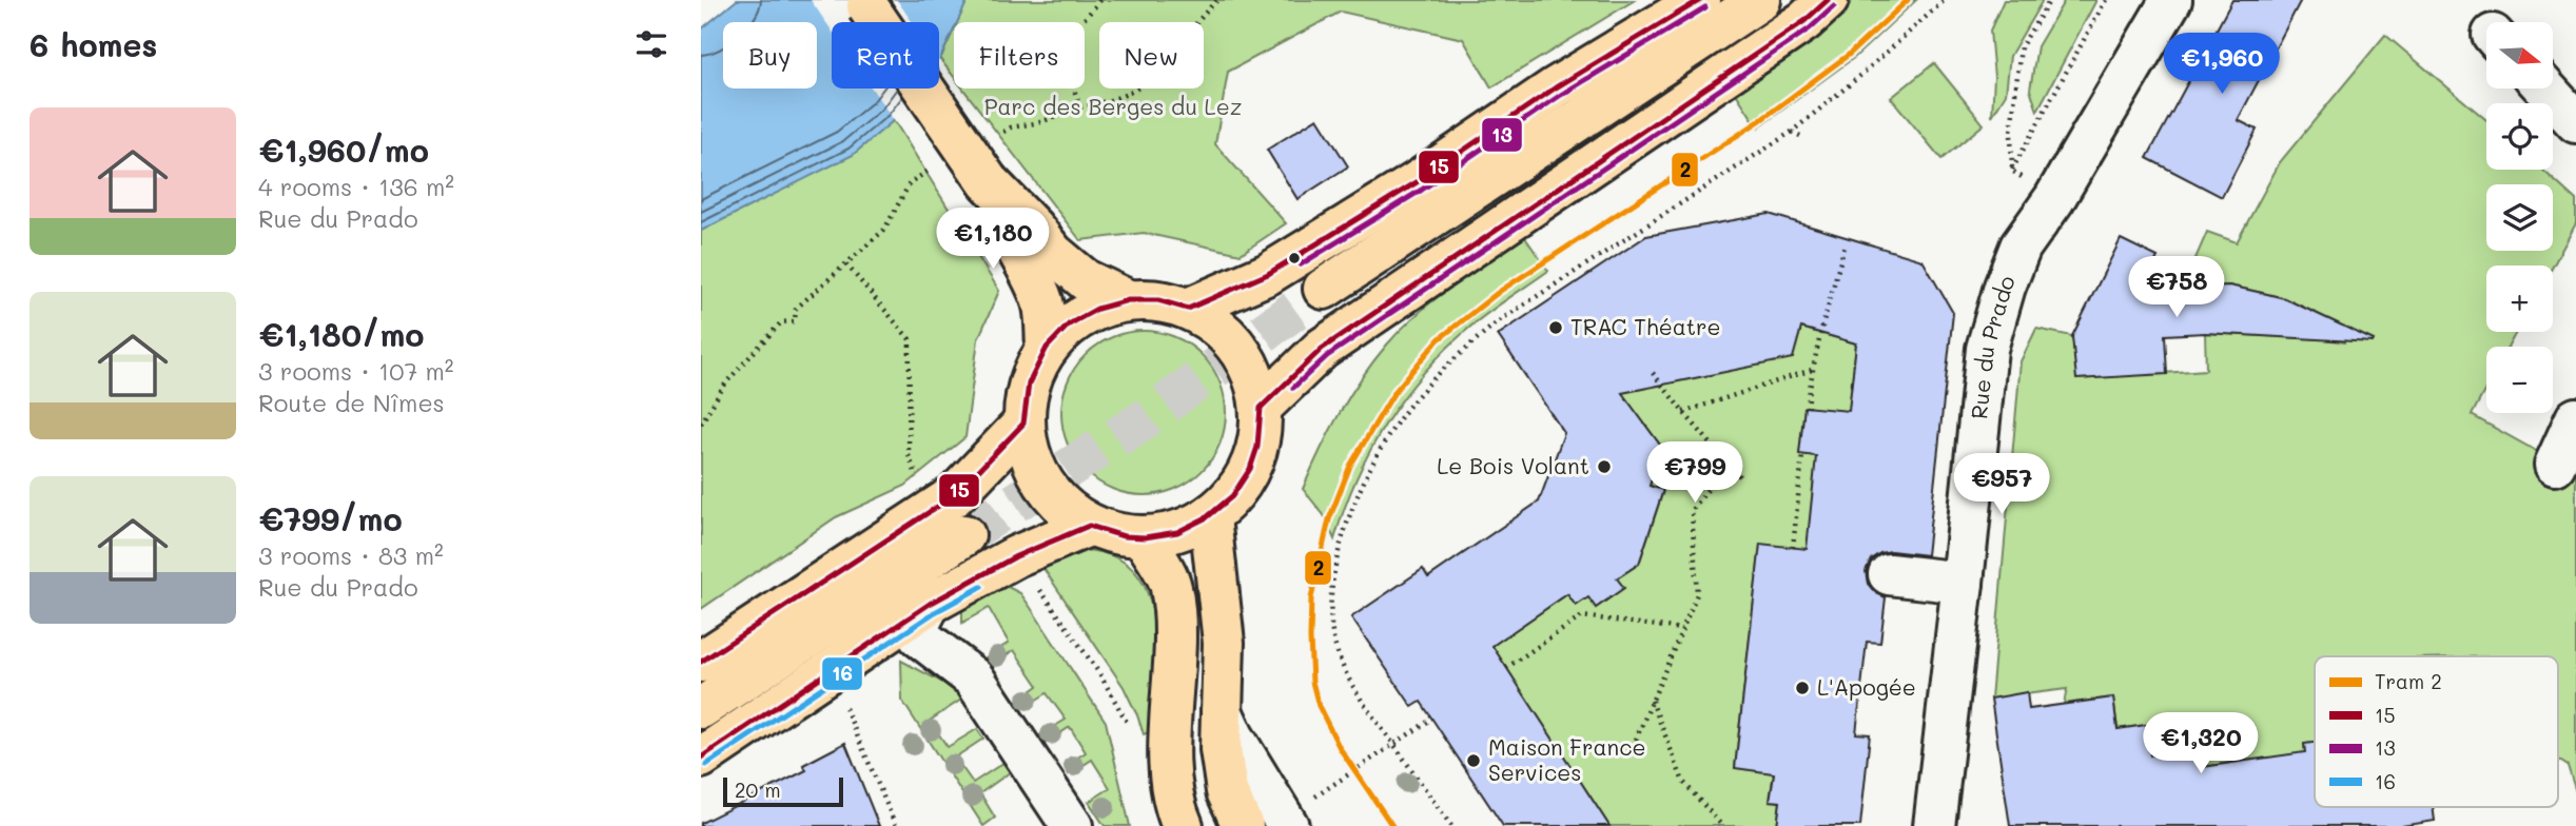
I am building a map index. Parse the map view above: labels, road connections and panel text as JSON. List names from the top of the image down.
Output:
{
  "streets": {
    "street": ["Rue du Prado"]
  },
  "parks": ["Parc des Berges du Lez"],
  "places": [
    "TRAC Théatre",
    "Le Bois Volant",
    "L'Apogée",
    "Maison France Services"
  ],
  "lines": [
    "tram line 2",
    "transit line 15",
    "transit line 13",
    "transit line 16"
  ],
  "legend": [
    "Tram 2",
    "15",
    "13",
    "16"
  ],
  "scale_bar": "20 m",
  "north": "right",
  "page": {
    "heading": "6 homes",
    "map_buttons": ["+", "−"],
    "chip": [
      "Buy",
      "Rent",
      "Filters",
      "New"
    ],
    "price": [
      "€1,960",
      "€1,180",
      "€758",
      "€799",
      "€957",
      "€1,320"
    ],
    "list": [
      {
        "name": "€1,960/mo",
        "note": "4 rooms · 136 m² · Rue du Prado"
      },
      {
        "name": "€1,180/mo",
        "note": "3 rooms · 107 m² · Route de Nîmes"
      },
      {
        "name": "€799/mo",
        "note": "3 rooms · 83 m² · Rue du Prado"
      }
    ],
    "scale": "20 m"
  }
}
